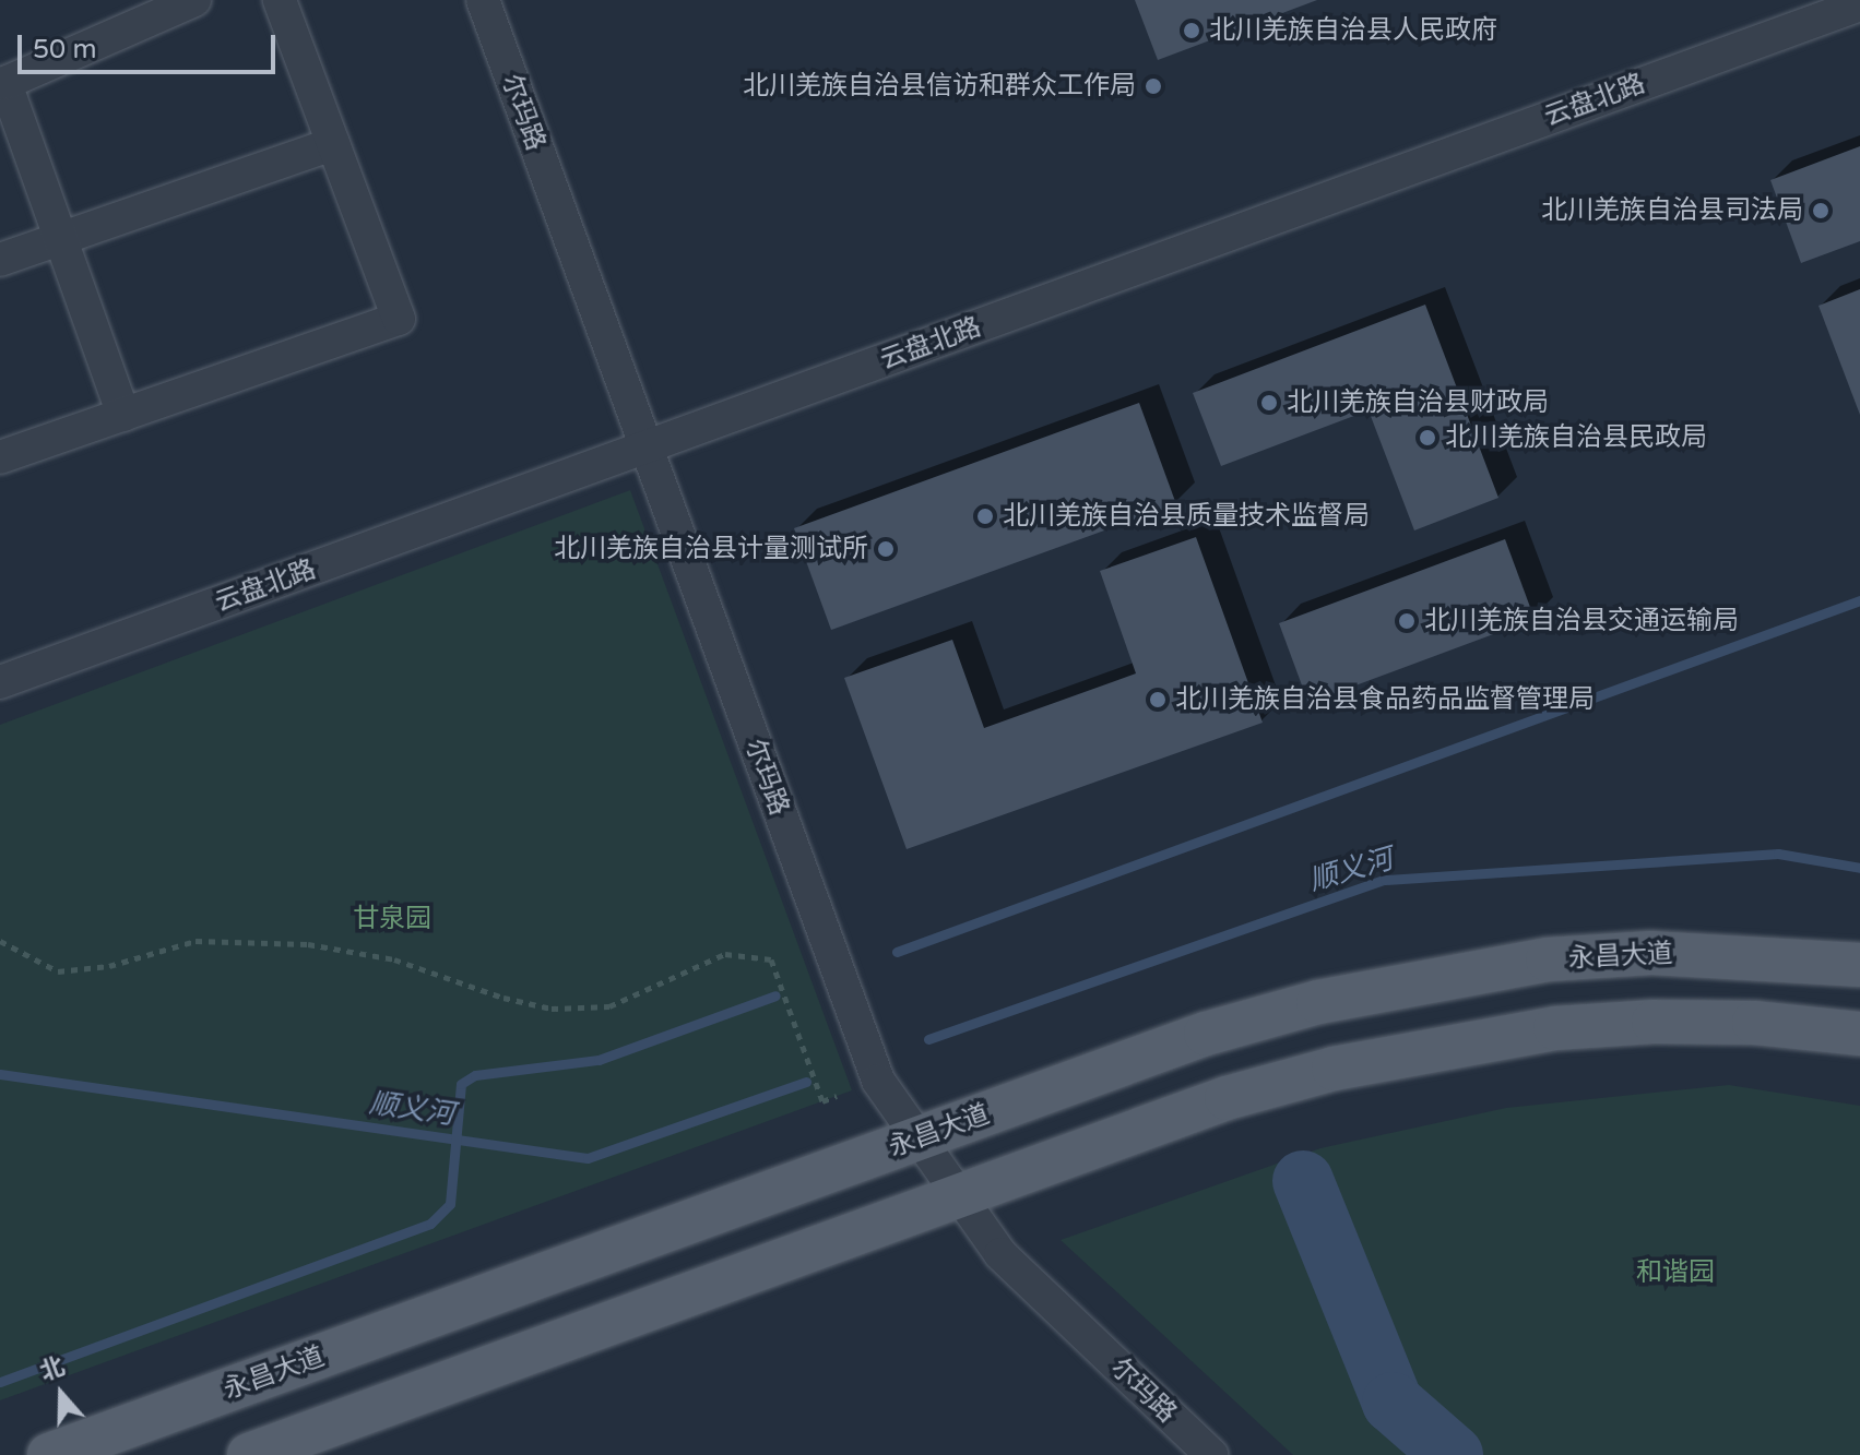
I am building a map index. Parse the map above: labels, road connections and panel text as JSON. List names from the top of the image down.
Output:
{
  "streets": {
    "main road": ["永昌大道"],
    "street": ["云盘北路", "尔玛路"]
  },
  "crossings": [
    ["云盘北路", "尔玛路"],
    ["尔玛路", "永昌大道"]
  ],
  "water": ["顺义河"],
  "parks": ["甘泉园", "和谐园"],
  "places": [
    "北川羌族自治县人民政府",
    "北川羌族自治县信访和群众工作局",
    "北川羌族自治县司法局",
    "北川羌族自治县财政局",
    "北川羌族自治县民政局",
    "北川羌族自治县质量技术监督局",
    "北川羌族自治县计量测试所",
    "北川羌族自治县交通运输局",
    "北川羌族自治县食品药品监督管理局"
  ],
  "scale_bar": "50 m",
  "north": "top"
}
